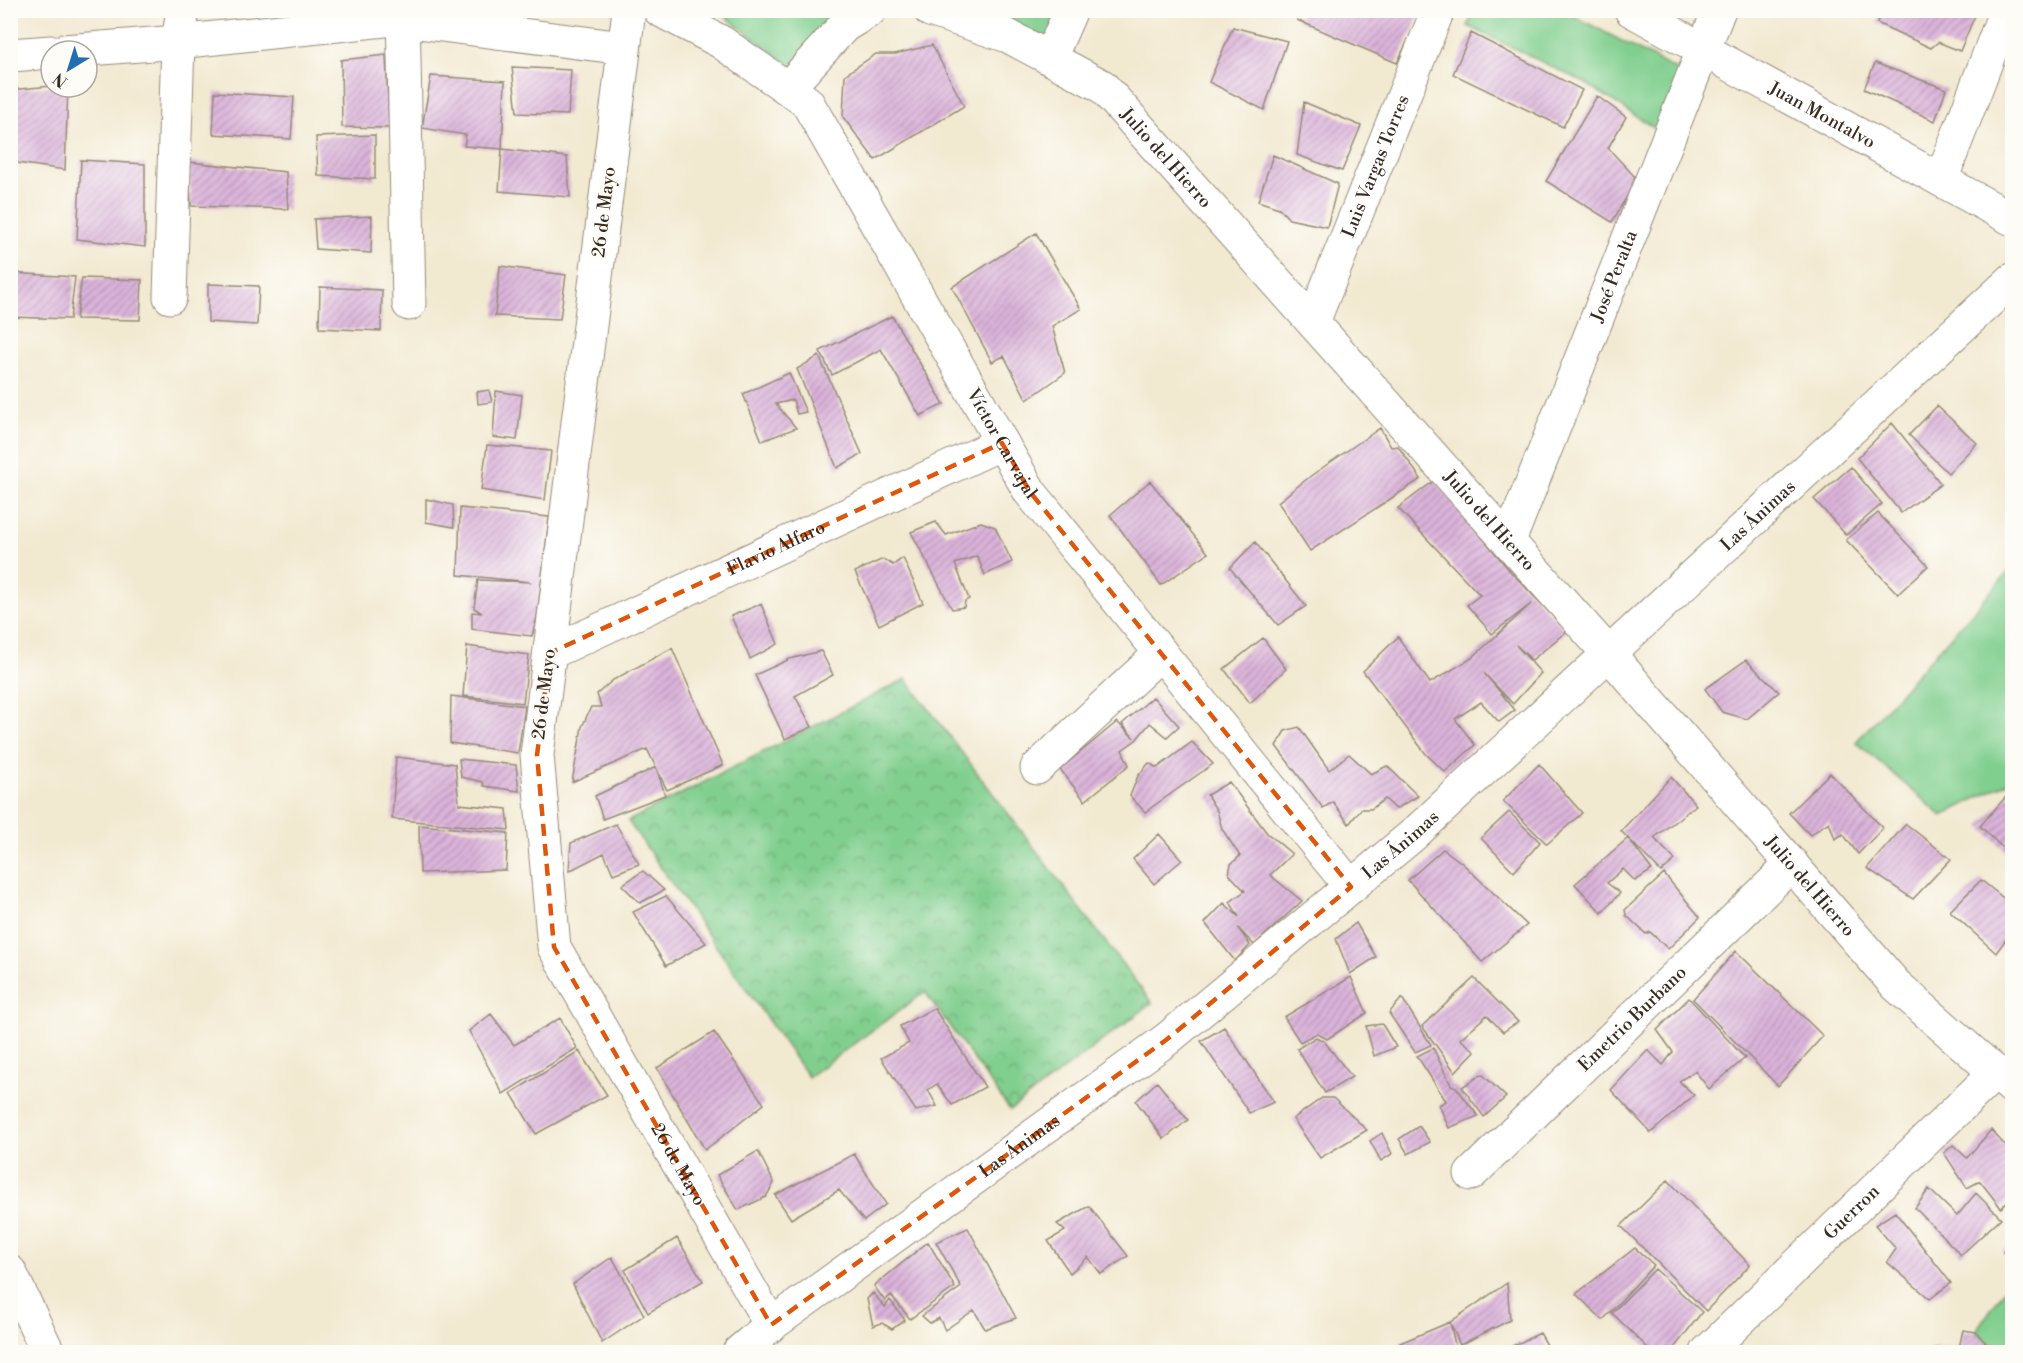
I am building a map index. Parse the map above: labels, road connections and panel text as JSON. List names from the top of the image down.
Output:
{
  "streets": {
    "street": [
      "Juan Montalvo",
      "Julio del Hierro",
      "Luis Vargas Torres",
      "26 de Mayo",
      "José Peralta",
      "Víctor Carvajal",
      "Las Ánimas",
      "Flavio Alfaro",
      "Emetrio Burbano",
      "Guerron"
    ]
  },
  "crossings": [
    ["Juan Montalvo", "José Peralta"],
    ["Julio del Hierro", "Luis Vargas Torres"],
    ["Julio del Hierro", "José Peralta"],
    ["Julio del Hierro", "Las Ánimas"],
    ["Julio del Hierro", "Emetrio Burbano"],
    ["Julio del Hierro", "Guerron"],
    ["26 de Mayo", "Las Ánimas"],
    ["26 de Mayo", "Flavio Alfaro"],
    ["Víctor Carvajal", "Las Ánimas"],
    ["Víctor Carvajal", "Flavio Alfaro"]
  ],
  "north": "bottom left"
}
